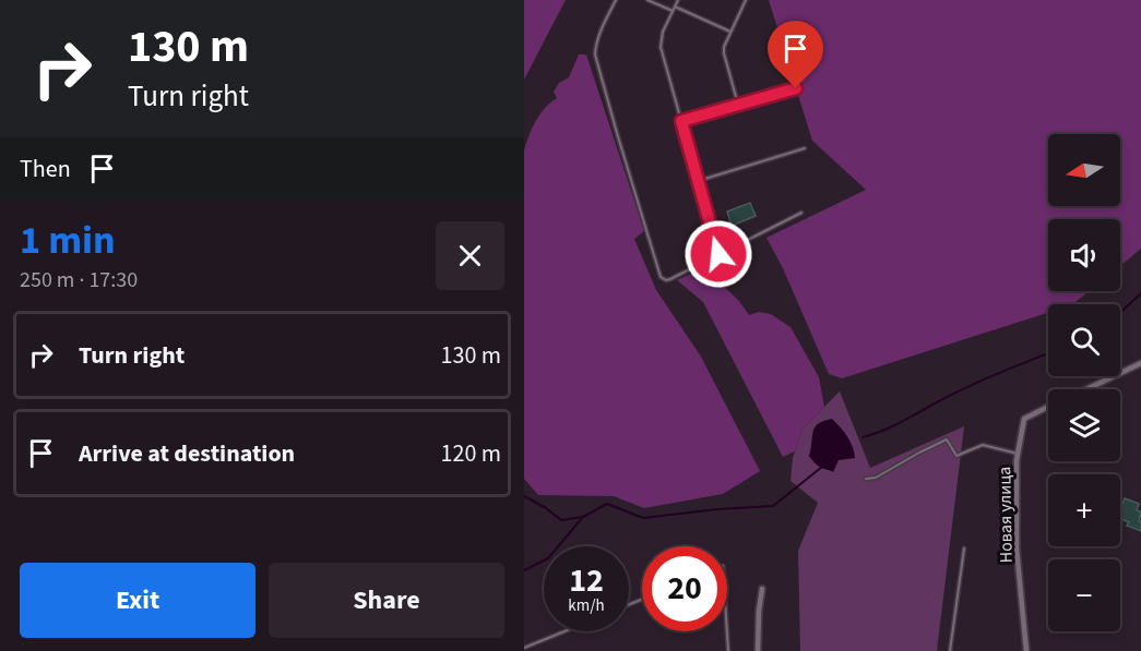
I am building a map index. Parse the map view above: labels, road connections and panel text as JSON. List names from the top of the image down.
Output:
{
  "streets": {
    "street": ["Новая улица"]
  },
  "north": "left",
  "page": {
    "turn": ["130 m", "Turn right"],
    "map_buttons": ["+", "−"],
    "then": "Then",
    "heading": ["1 min", "250 m · 17:30"],
    "list": [
      {
        "name": "Turn right",
        "value": "130 m"
      },
      {
        "name": "Arrive at destination",
        "value": "120 m"
      }
    ],
    "speed": "12 km/h",
    "limit": "20",
    "buttons": ["Exit", "Share"]
  }
}
